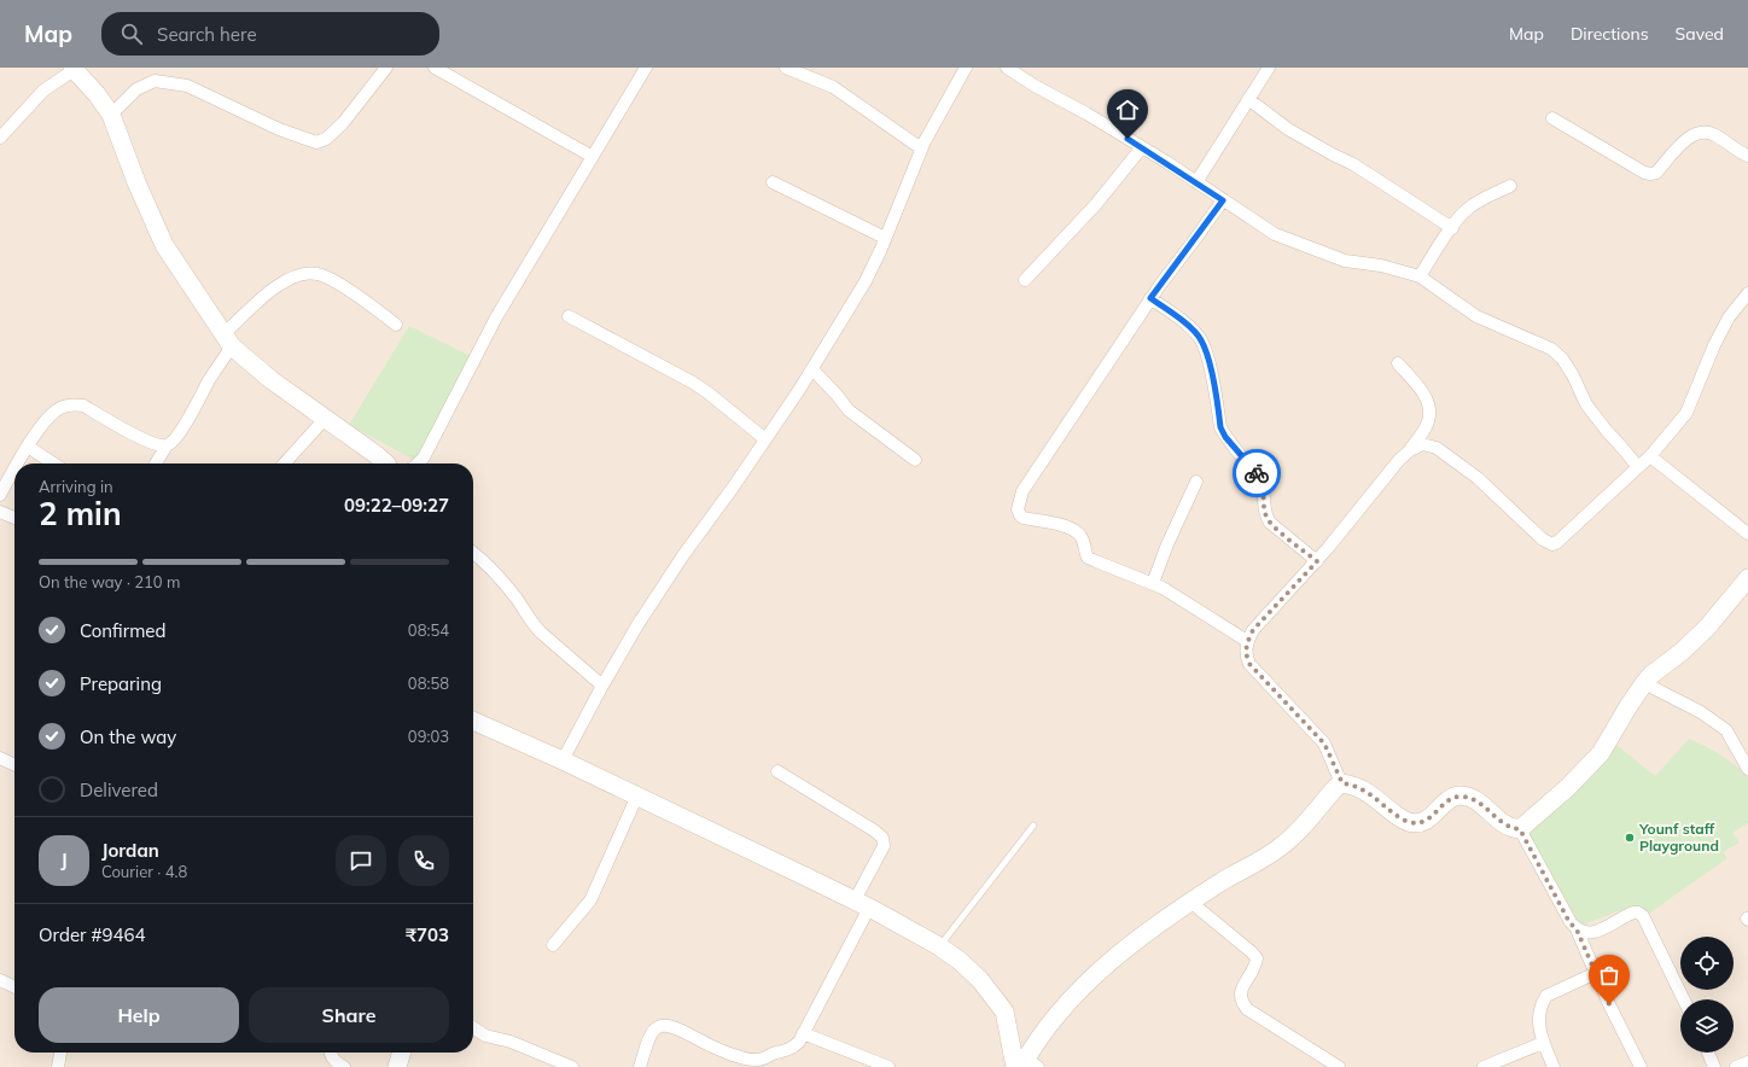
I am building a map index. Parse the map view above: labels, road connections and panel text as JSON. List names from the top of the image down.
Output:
{
  "places": ["Younf staff Playground"],
  "page": {
    "header": "Map",
    "search": "Search here",
    "nav": ["Map", "Directions", "Saved"],
    "heading": ["2 min", "Arriving in", "09:22–09:27"],
    "panel": [
      "Jordan",
      "Courier · 4.8",
      "Order #9464",
      "₹703"
    ],
    "bar": "On the way · 210 m",
    "list": [
      ["Confirmed", "08:54"],
      ["Preparing", "08:58"],
      ["On the way", "09:03"],
      "Delivered"
    ],
    "round": "J",
    "buttons": ["Help", "Share"]
  }
}
